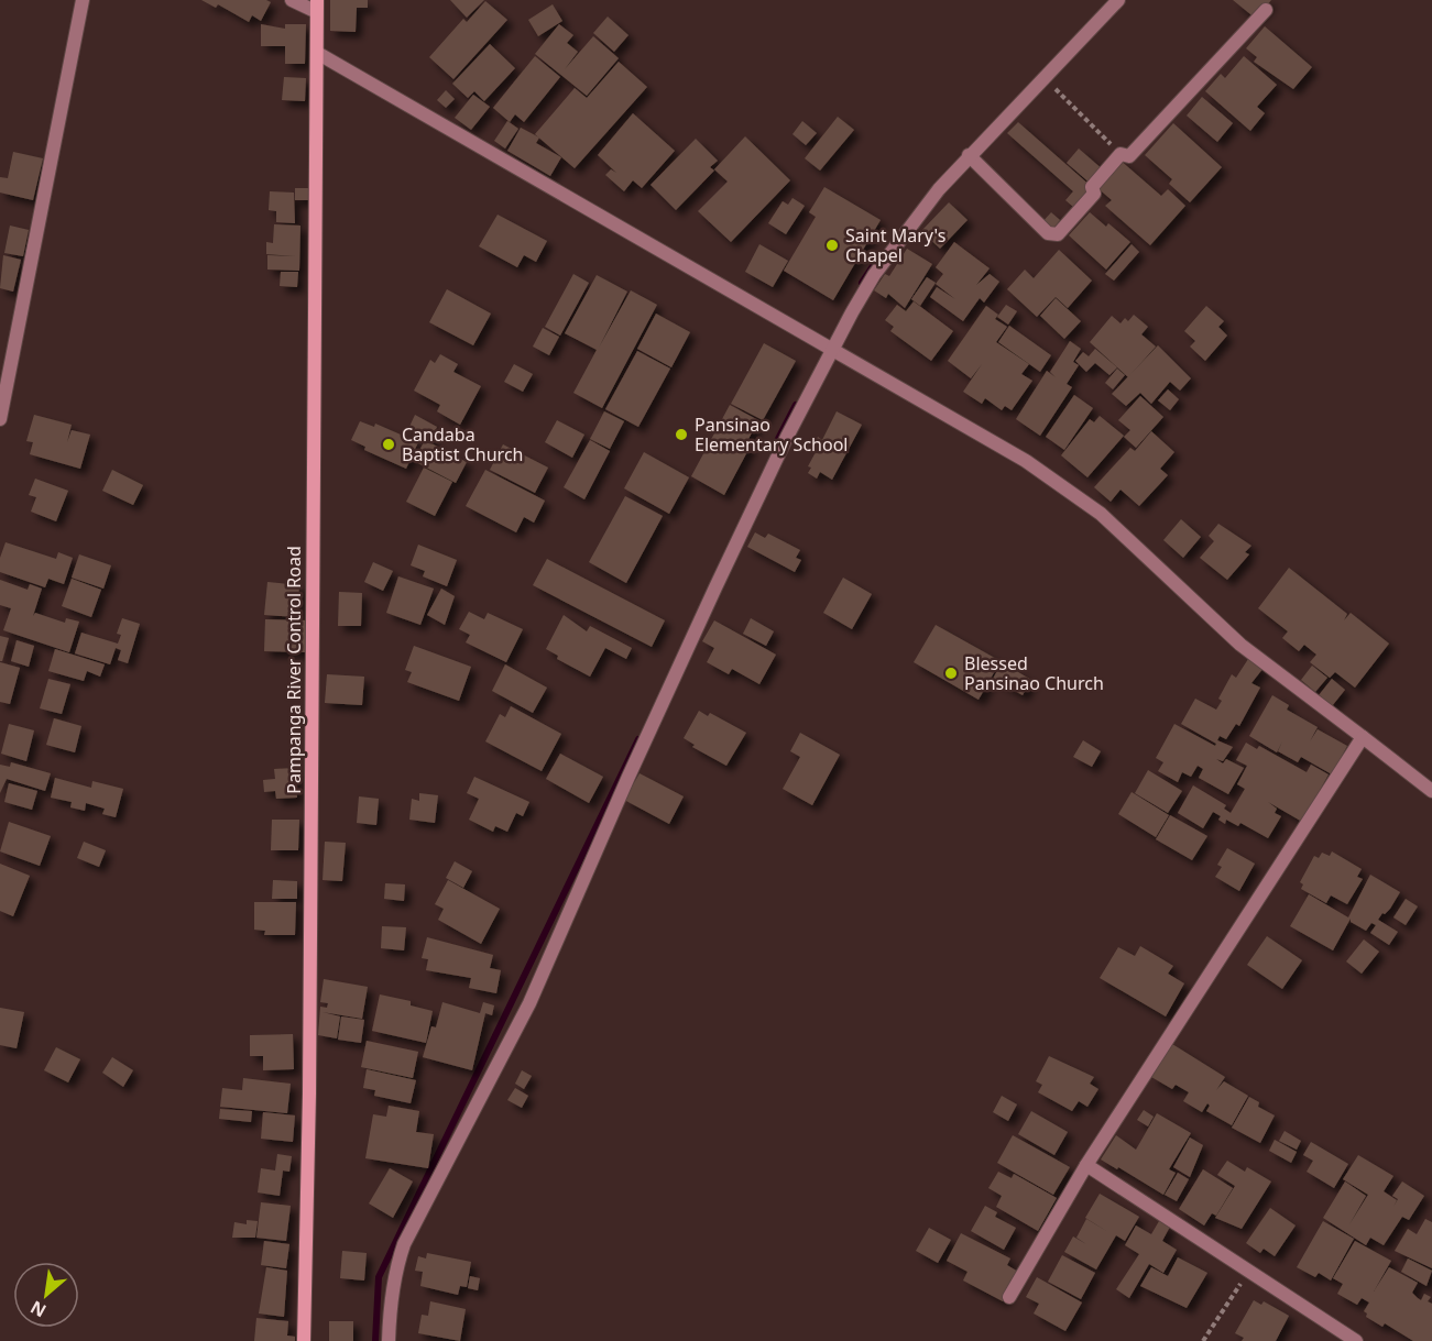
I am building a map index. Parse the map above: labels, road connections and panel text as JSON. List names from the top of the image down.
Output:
{
  "streets": {
    "main road": ["Pampanga River Control Road"]
  },
  "places": [
    "Saint Mary's Chapel",
    "Pansinao Elementary School",
    "Candaba Baptist Church",
    "Blessed Pansinao Church"
  ],
  "north": "bottom left"
}
